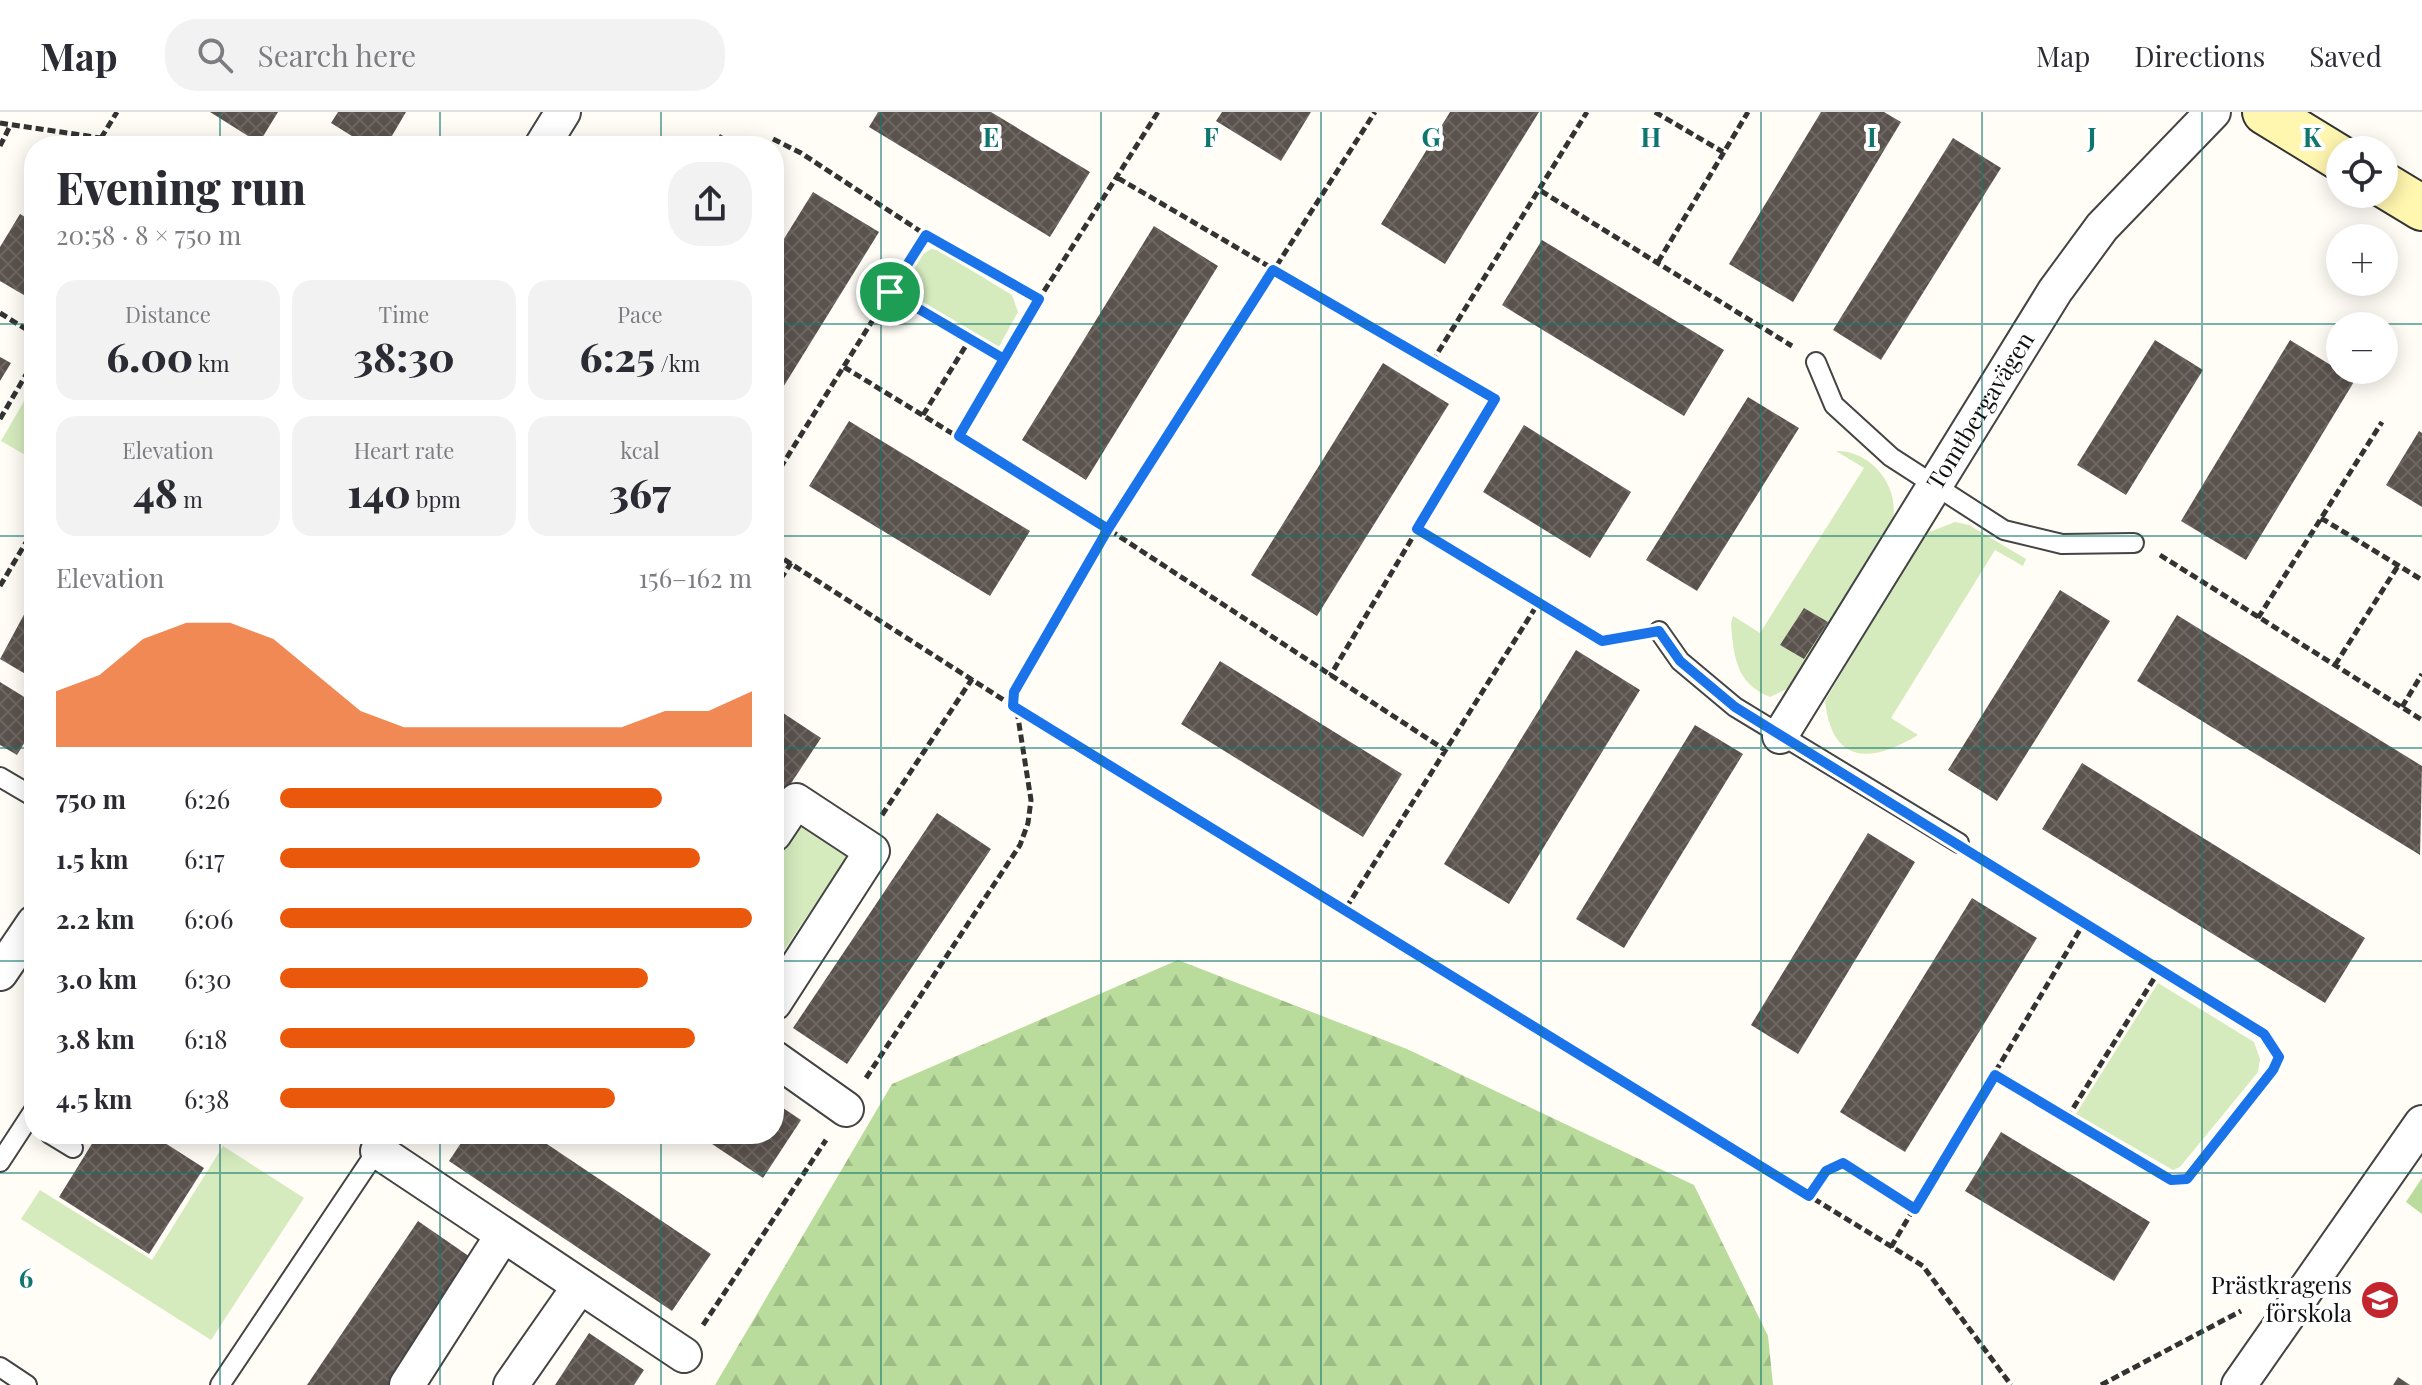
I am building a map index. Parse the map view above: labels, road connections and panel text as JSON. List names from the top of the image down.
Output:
{
  "streets": {
    "street": ["Tomtbergavägen"]
  },
  "places": {
    "school or university": ["Prästkragens förskola"]
  },
  "page": {
    "header": "Map",
    "search": "Search here",
    "nav": ["Map", "Directions", "Saved"],
    "map_buttons": ["+", "−"],
    "heading": ["Evening run", "20:58 · 8 × 750 m"],
    "stats": [
      ["Distance", "6.00 km"],
      ["Time", "38:30"],
      ["Pace", "6:25 /km"],
      ["Elevation", "48 m"],
      ["Heart rate", "140 bpm"],
      ["kcal", "367"]
    ],
    "chart": ["Elevation", "156–162 m"],
    "list": [
      {
        "name": "750 m",
        "note": "6:26"
      },
      {
        "name": "1.5 km",
        "note": "6:17"
      },
      {
        "name": "2.2 km",
        "note": "6:06"
      },
      {
        "name": "3.0 km",
        "note": "6:30"
      },
      {
        "name": "3.8 km",
        "note": "6:18"
      },
      {
        "name": "4.5 km",
        "note": "6:38"
      }
    ]
  },
  "grid": {
    "columns": [
      "E",
      "F",
      "G",
      "H",
      "I",
      "J",
      "K"
    ],
    "rows": ["6"]
  }
}
